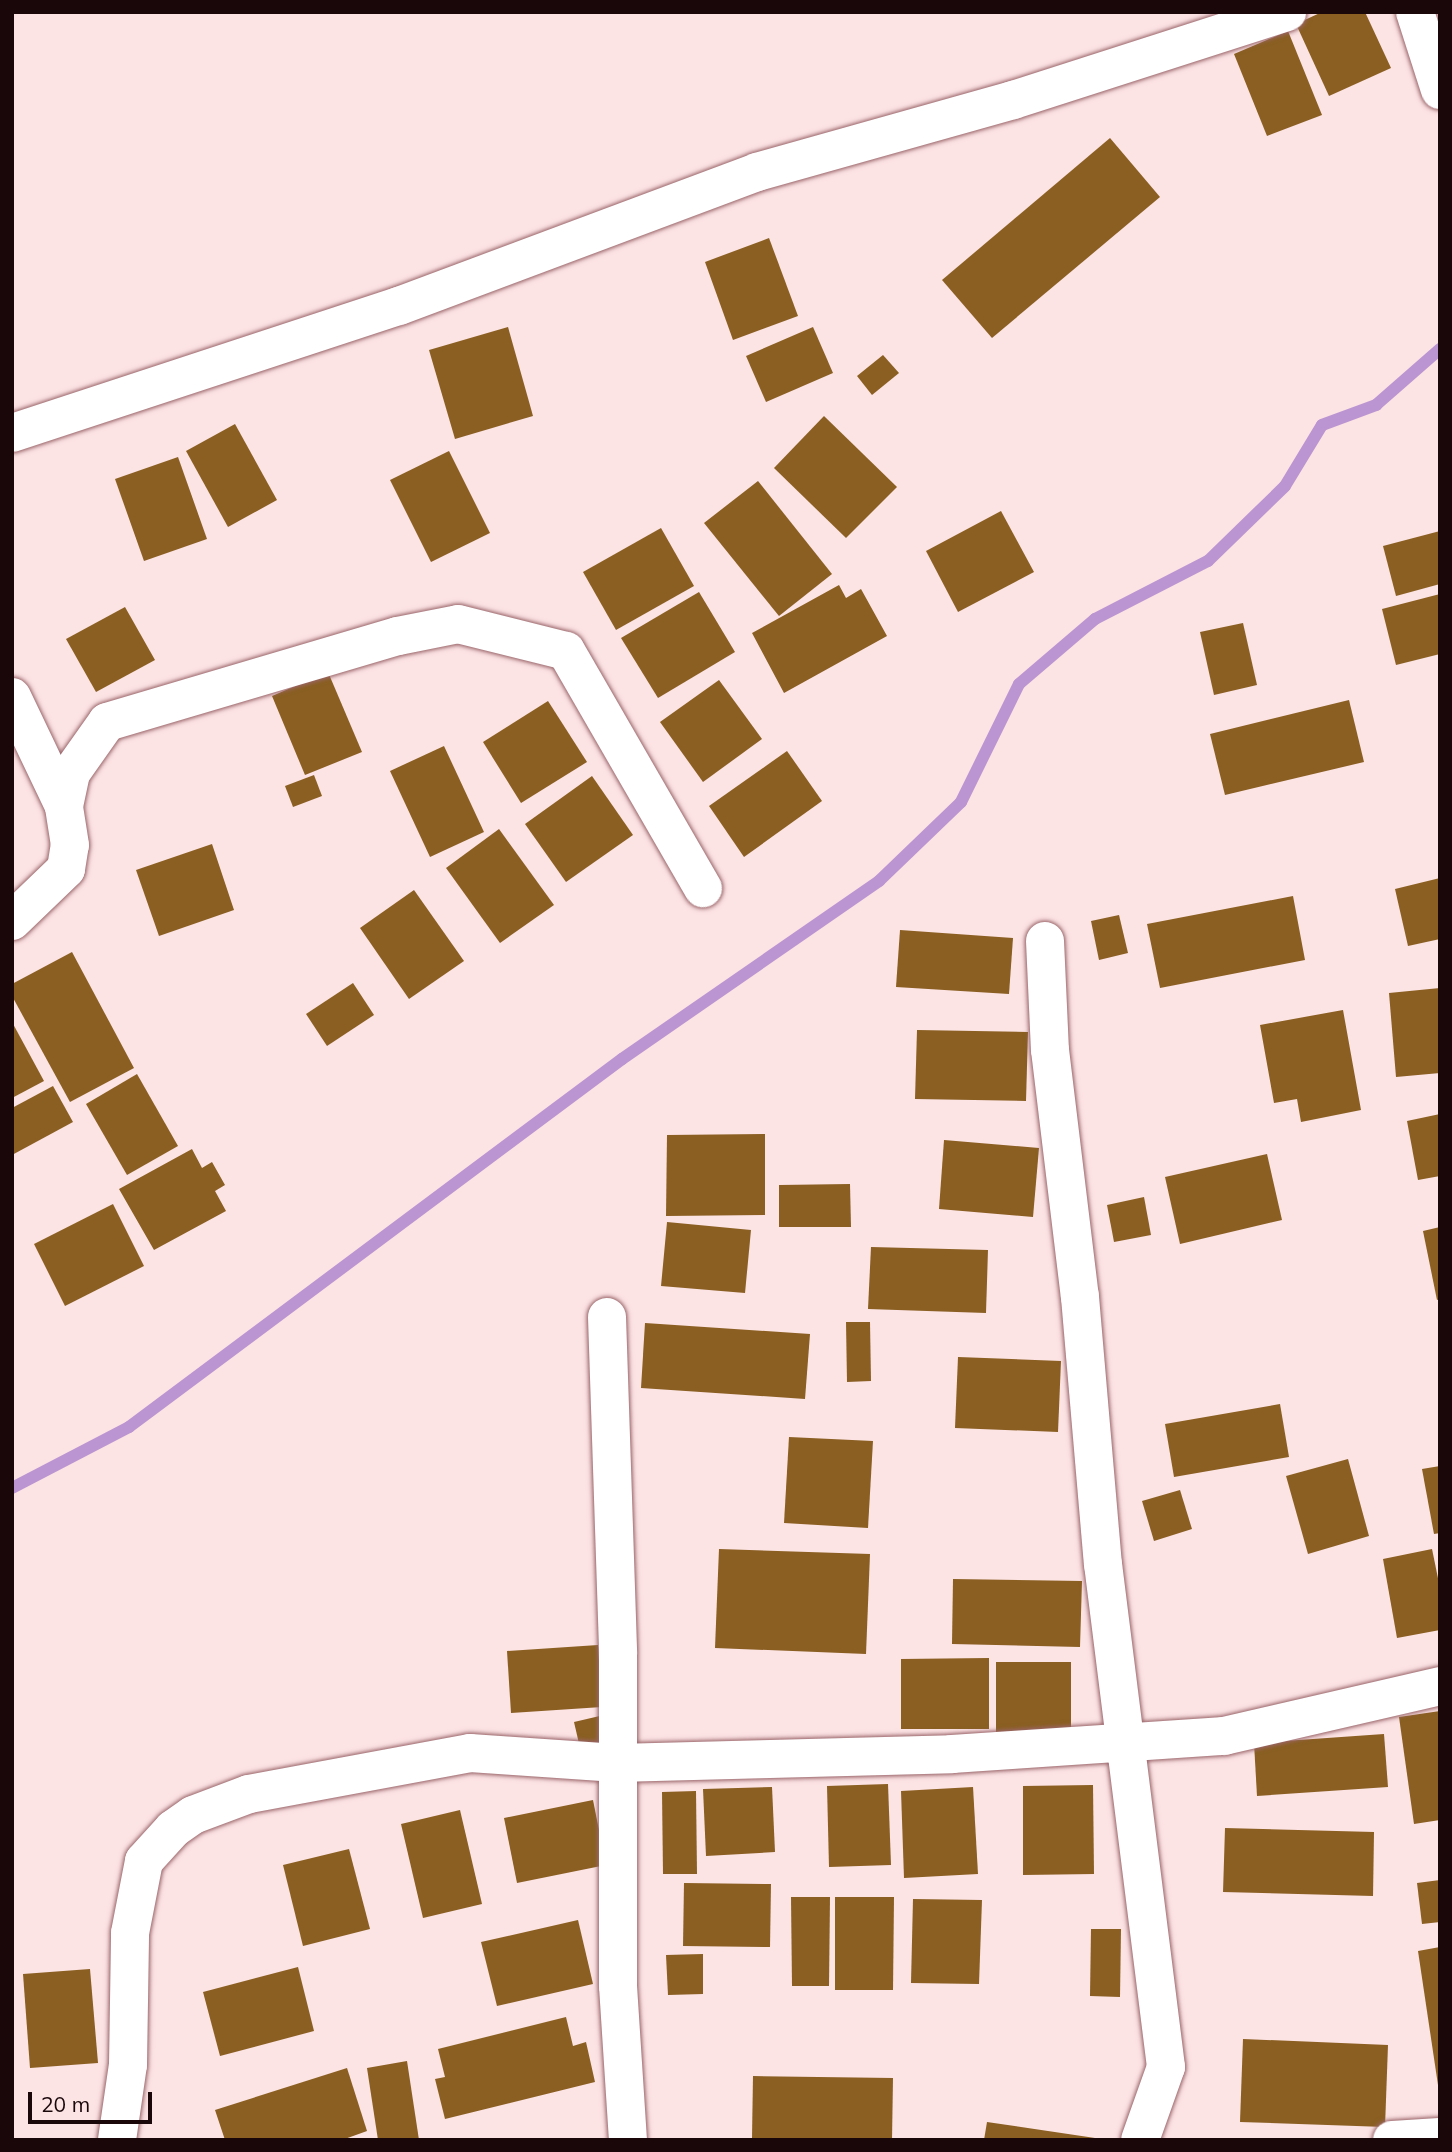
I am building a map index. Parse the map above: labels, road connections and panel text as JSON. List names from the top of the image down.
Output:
{
  "scale_bar": "20 m"
}
